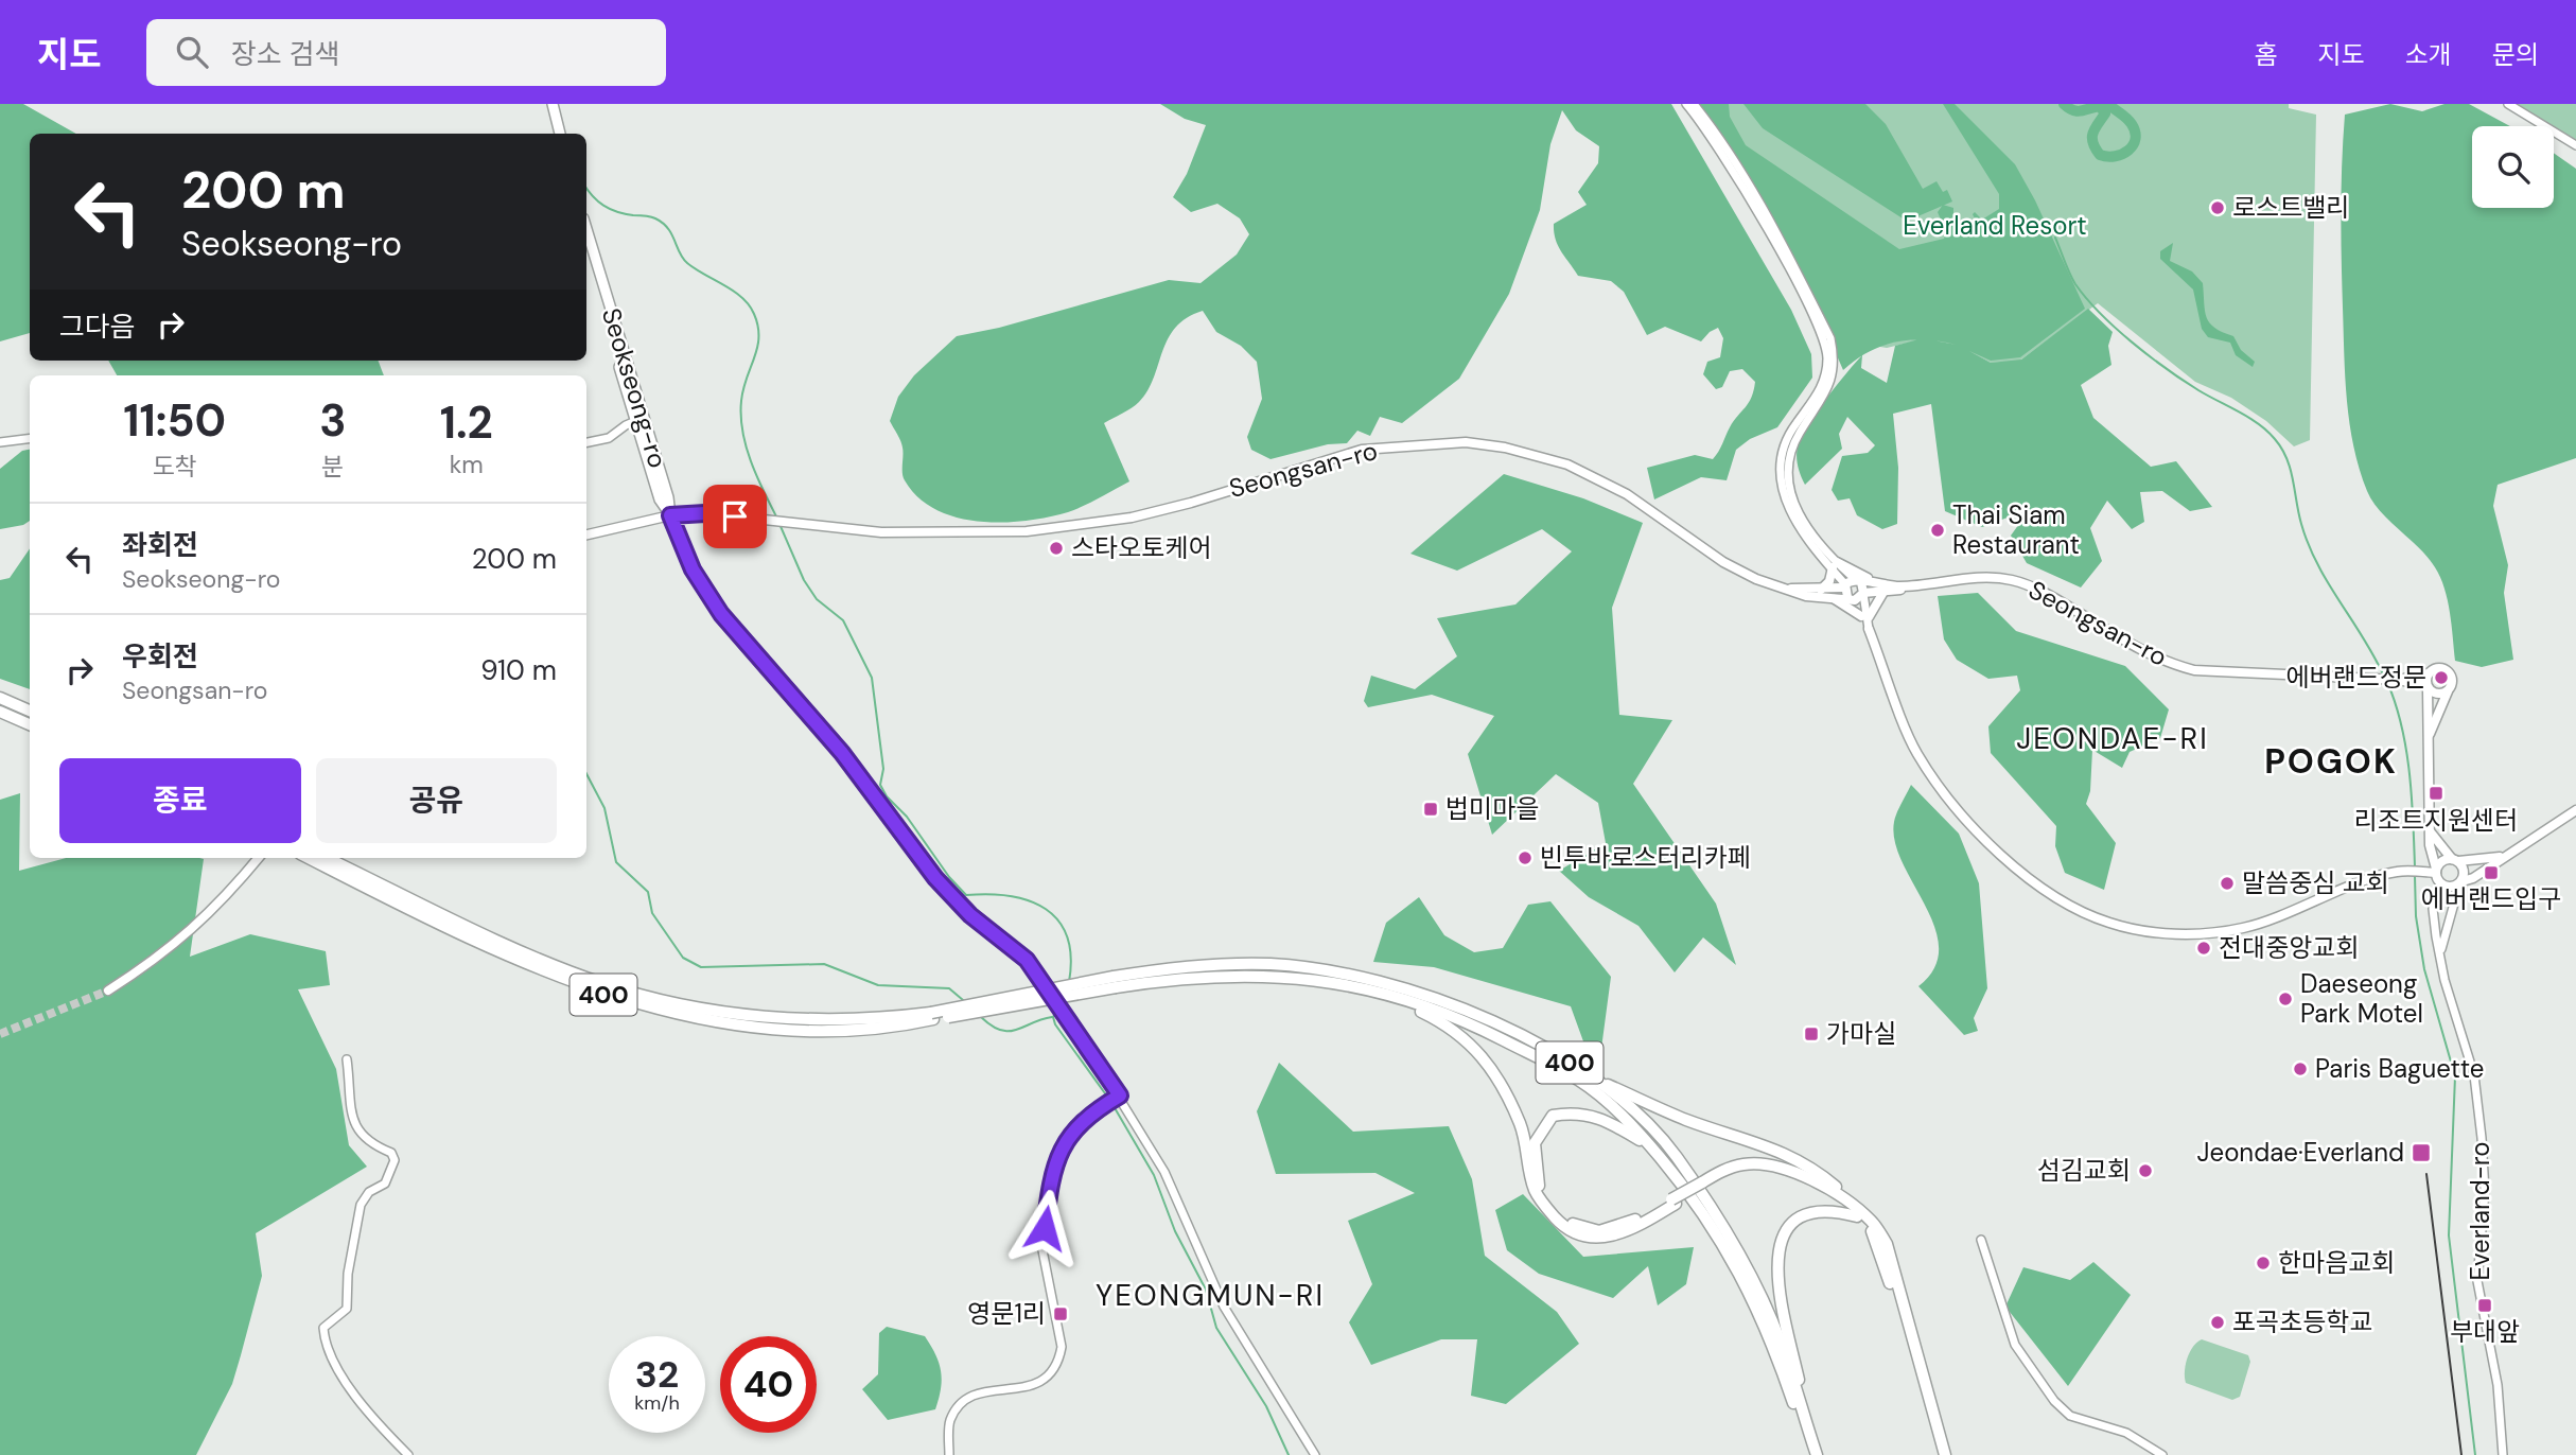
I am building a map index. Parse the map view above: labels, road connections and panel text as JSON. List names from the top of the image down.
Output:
{
  "streets": {
    "highway": ["Seokseong-ro", "400"],
    "main road": ["Seongsan-ro"],
    "street": ["Everland-ro"]
  },
  "crossings": [
    ["Seokseong-ro", "Seongsan-ro"]
  ],
  "districts": ["JEONDAE-RI", "POGOK", "YEONGMUN-RI"],
  "parks": ["Everland Resort"],
  "places": {
    "other": [
      "로스트밸리",
      "Thai Siam Restaurant",
      "스타오토케어",
      "에버랜드정문",
      "빈투바로스터리카페",
      "말씀중심 교회",
      "전대중앙교회",
      "Daeseong Park Motel",
      "Paris Baguette",
      "섬김교회",
      "한마음교회",
      "포곡초등학교"
    ],
    "transit": [
      "리조트지원센터",
      "법미마을",
      "에버랜드입구",
      "가마실",
      "Jeondae·Everland",
      "부대앞",
      "영문1리"
    ]
  },
  "page": {
    "header": "지도",
    "search": "장소 검색",
    "nav": [
      "홈",
      "지도",
      "소개",
      "문의"
    ],
    "turn": ["200 m", "Seokseong-ro"],
    "then": "그다음",
    "eta": [
      "11:50",
      "도착",
      "3",
      "분",
      "1.2",
      "km"
    ],
    "list": [
      {
        "name": "좌회전",
        "note": "Seokseong-ro",
        "value": "200 m"
      },
      {
        "name": "우회전",
        "note": "Seongsan-ro",
        "value": "910 m"
      }
    ],
    "buttons": ["종료", "공유"],
    "speed": "32 km/h",
    "limit": "40"
  }
}
